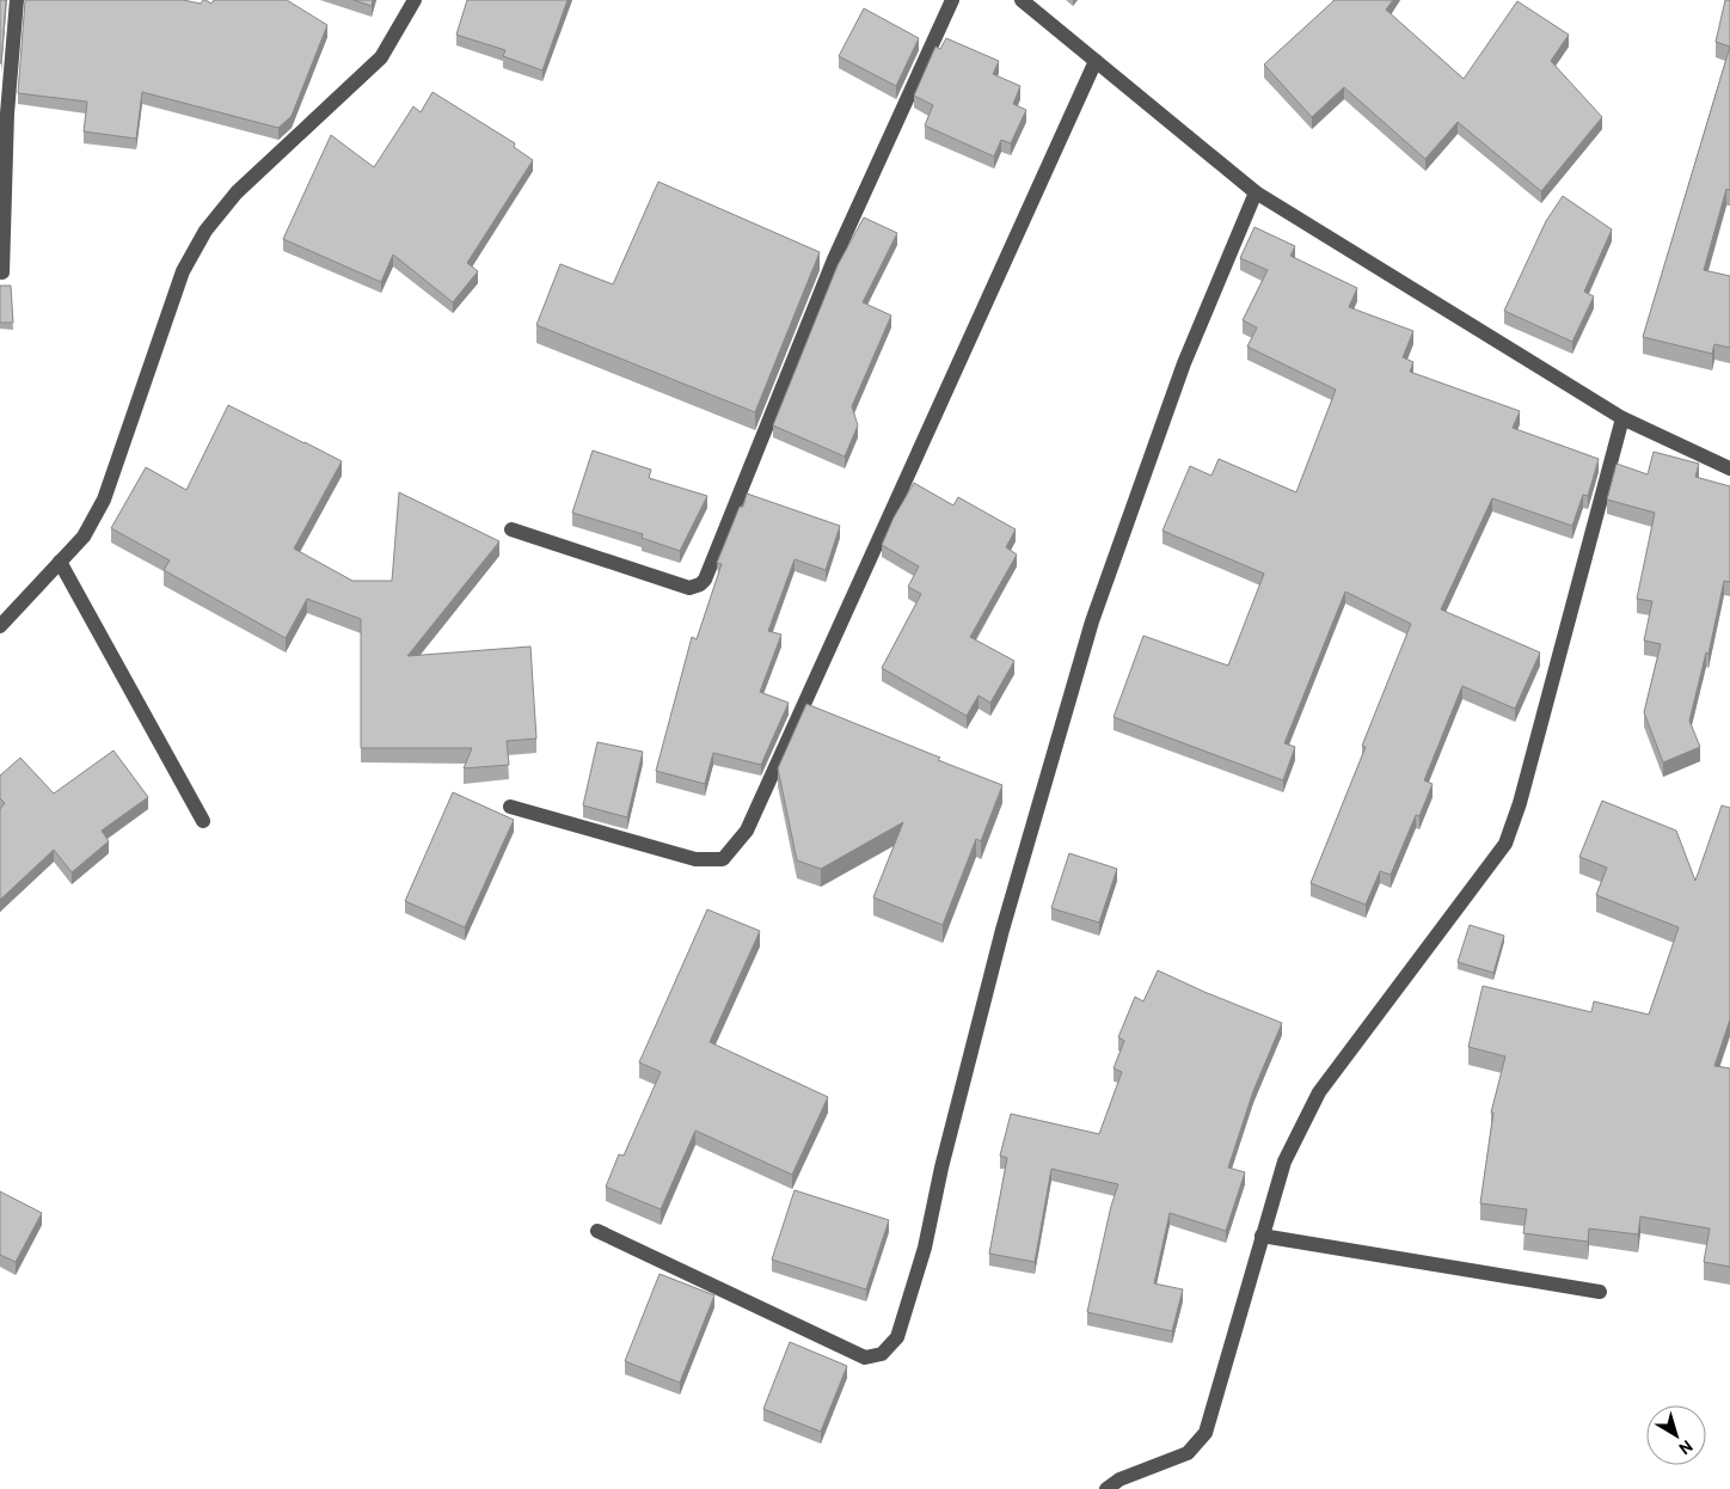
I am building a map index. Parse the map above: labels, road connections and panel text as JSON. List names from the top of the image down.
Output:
{
  "north": "bottom right"
}
